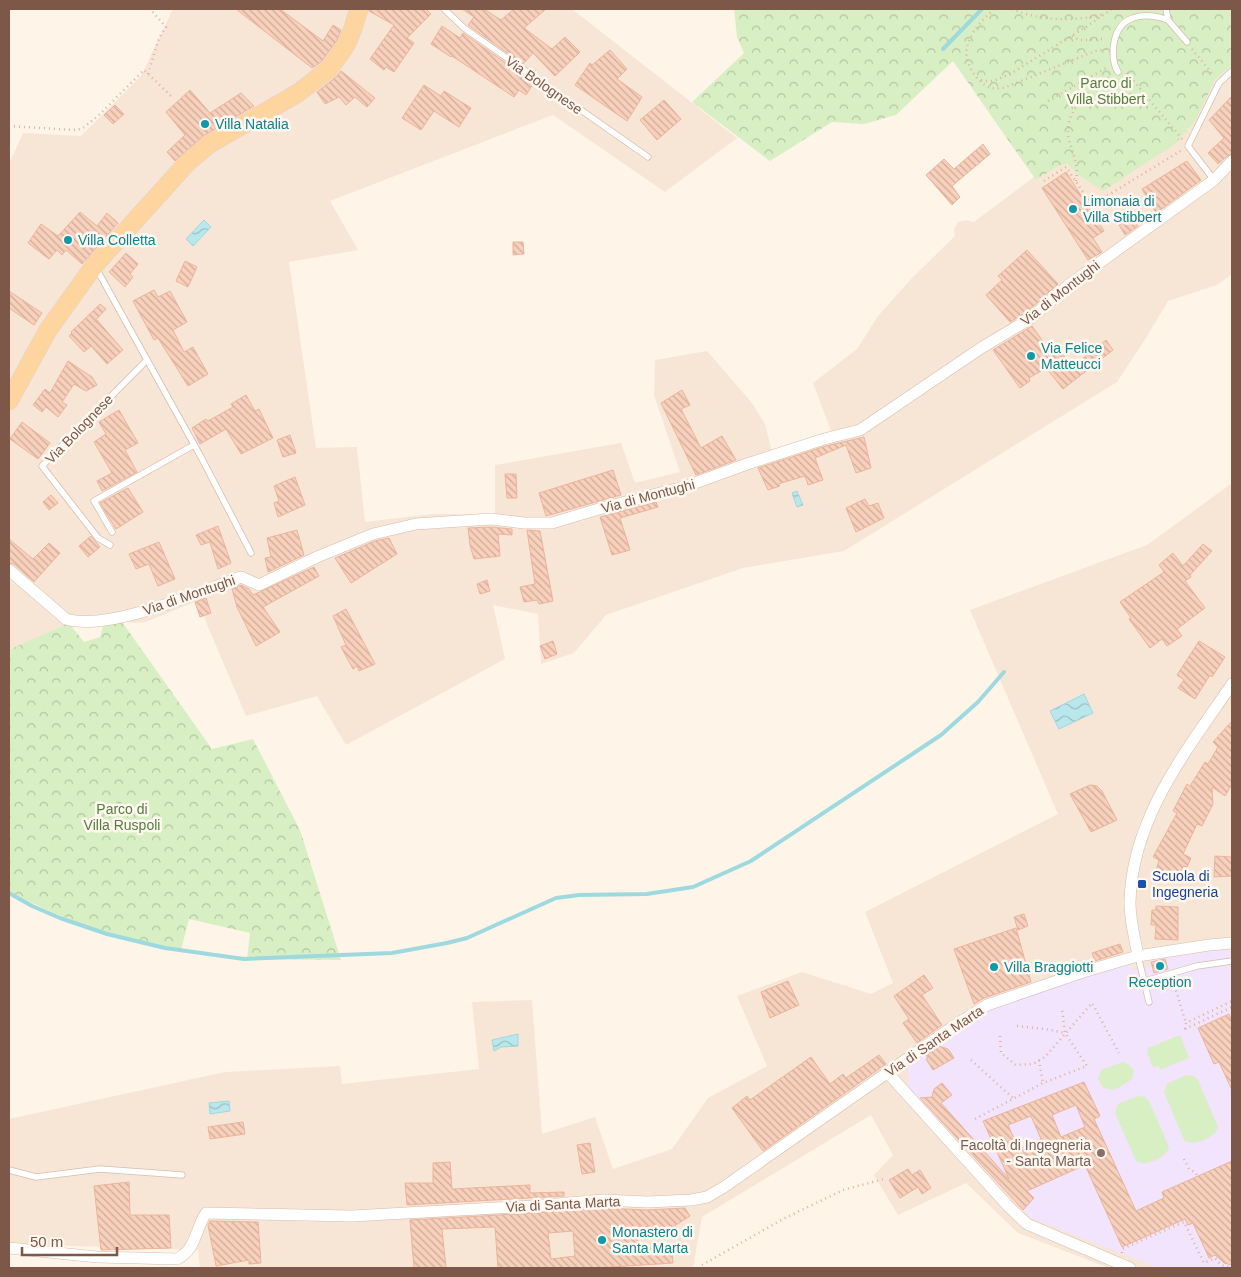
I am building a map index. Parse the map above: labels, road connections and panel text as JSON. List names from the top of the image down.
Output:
{
  "streets": {
    "street": ["Via di Montughi", "Via di Santa Marta"],
    "lane": ["Via Bolognese"]
  },
  "parks": ["Parco di Villa Stibbert", "Parco di Villa Ruspoli"],
  "places": {
    "other": [
      "Villa Natalia",
      "Limonaia di Villa Stibbert",
      "Villa Colletta",
      "Via Felice Matteucci",
      "Reception",
      "Villa Braggiotti",
      "Facoltà di Ingegneria - Santa Marta",
      "Monastero di Santa Marta"
    ],
    "transit": ["Scuola di Ingegneria"]
  },
  "scale_bar": "50 m"
}
